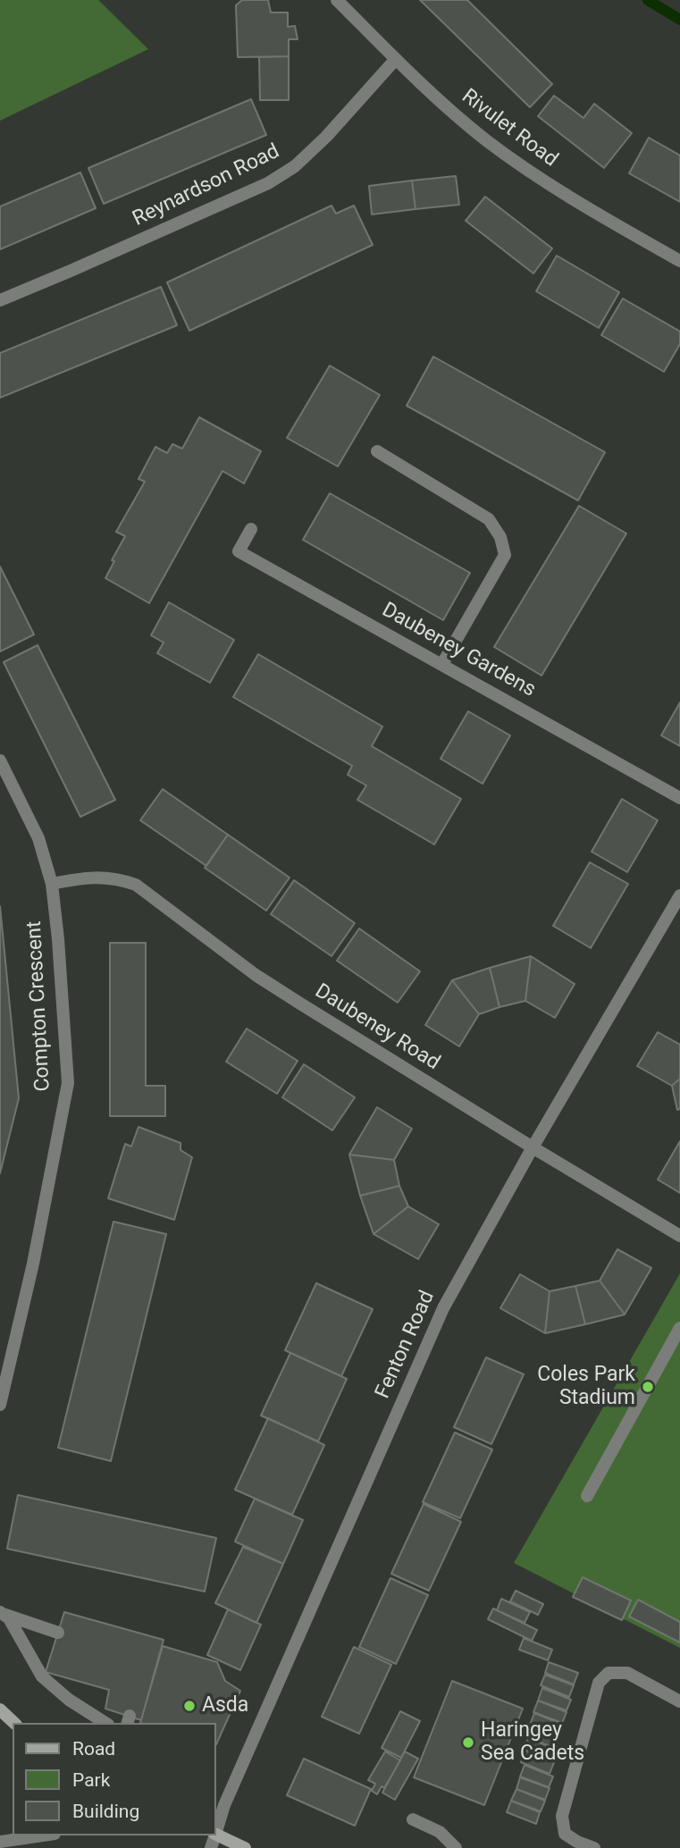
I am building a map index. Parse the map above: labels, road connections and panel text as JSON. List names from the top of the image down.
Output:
{
  "streets": {
    "street": [
      "Rivulet Road",
      "Reynardson Road",
      "Daubeney Gardens",
      "Compton Crescent",
      "Daubeney Road",
      "Fenton Road"
    ]
  },
  "crossings": [
    ["Rivulet Road", "Reynardson Road"],
    ["Compton Crescent", "Daubeney Road"],
    ["Daubeney Road", "Fenton Road"]
  ],
  "places": ["Coles Park Stadium", "Asda", "Haringey Sea Cadets"],
  "legend": ["Road", "Park", "Building"]
}
